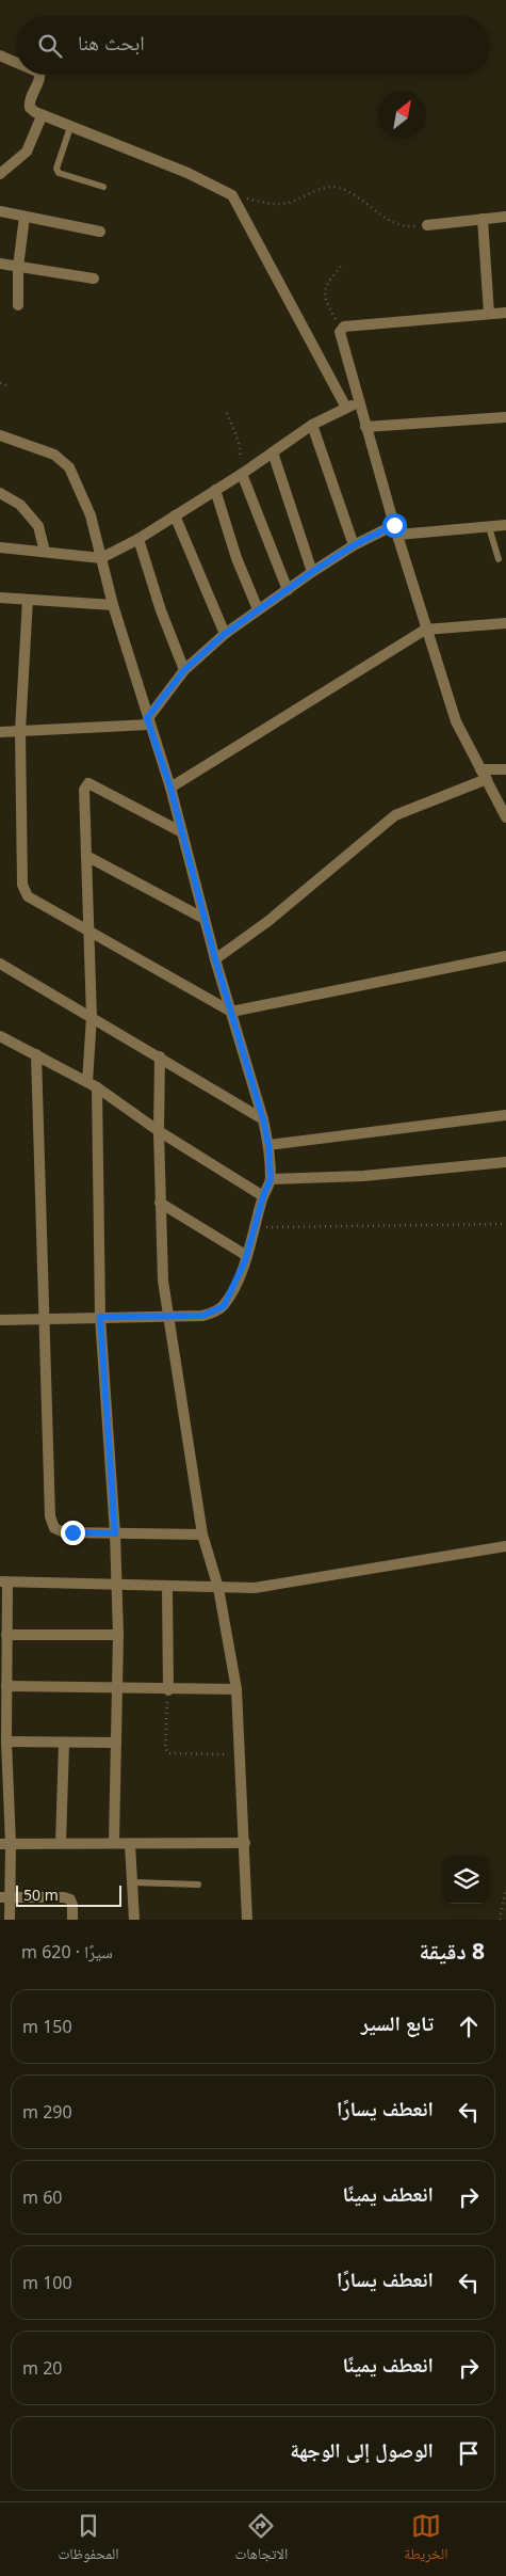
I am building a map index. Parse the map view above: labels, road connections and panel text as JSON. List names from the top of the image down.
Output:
{
  "scale_bar": "50 m",
  "north": "top right",
  "page": {
    "search": "ابحث هنا",
    "scale": "50 m",
    "heading": ["8 دقيقة", "سيرًا · 620 m"],
    "list": [
      ["تابع السير", "150 m"],
      ["انعطف يسارًا", "290 m"],
      ["انعطف يمينًا", "60 m"],
      ["انعطف يسارًا", "100 m"],
      ["انعطف يمينًا", "20 m"],
      "الوصول إلى الوجهة"
    ],
    "nav": ["الخريطة", "الاتجاهات", "المحفوظات"]
  }
}
